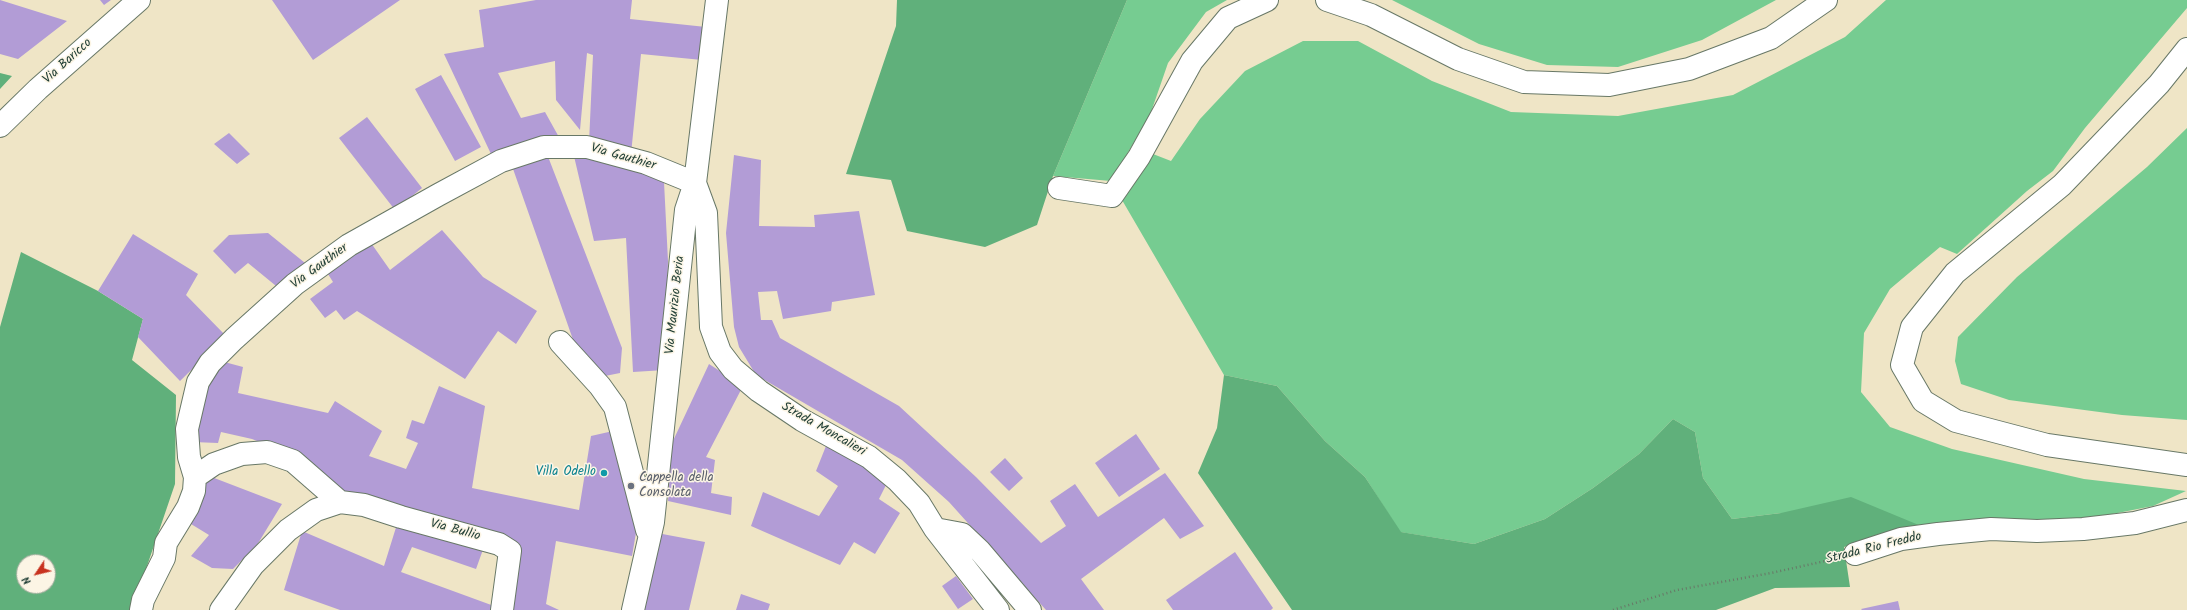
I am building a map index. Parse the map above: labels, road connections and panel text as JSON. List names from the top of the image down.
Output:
{
  "streets": {
    "street": [
      "Via Baricco",
      "Via Gauthier",
      "Via Maurizio Beria",
      "Strada Moncalieri",
      "Via Bullio",
      "Strada Rio Freddo"
    ]
  },
  "crossings": [
    ["Via Gauthier", "Via Maurizio Beria"],
    ["Via Gauthier", "Strada Moncalieri"],
    ["Via Maurizio Beria", "Strada Moncalieri"]
  ],
  "places": ["Villa Odello", "Cappella della Consolata"],
  "north": "bottom left"
}
